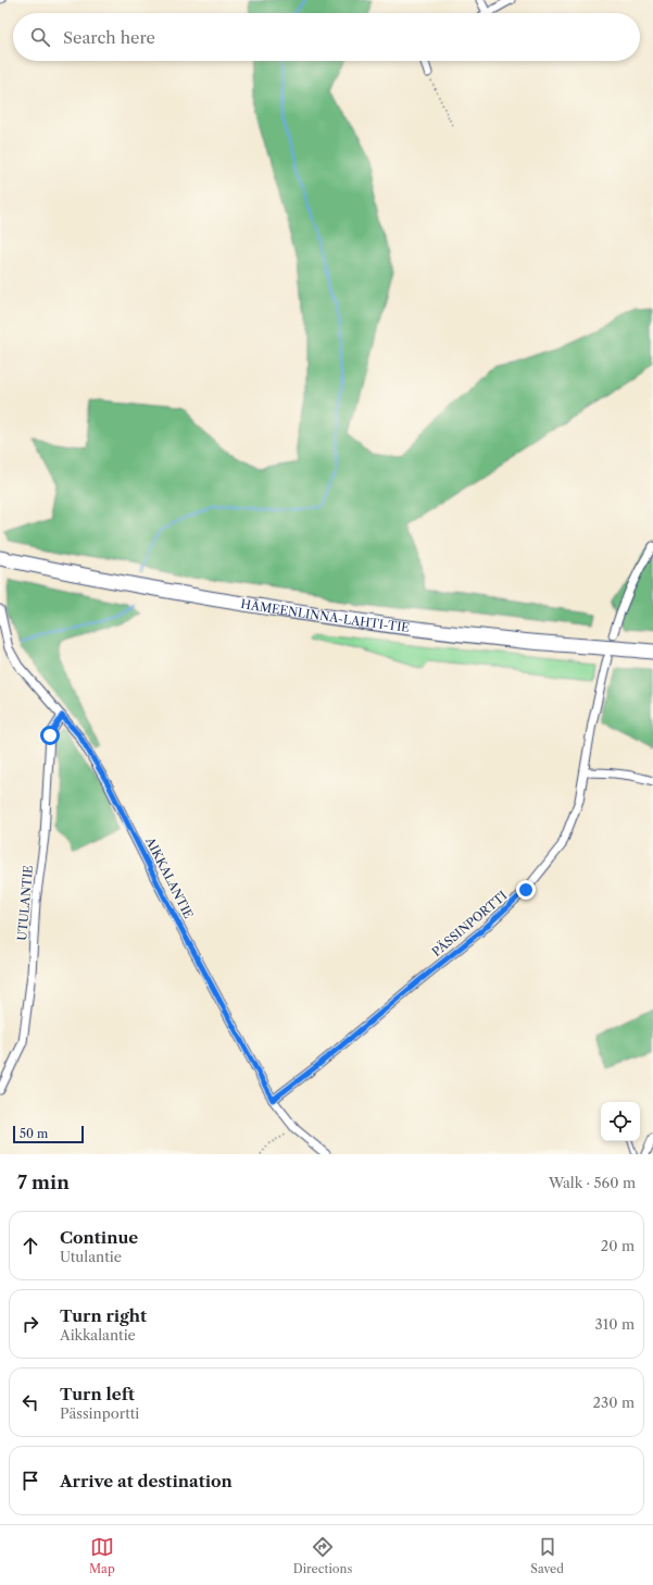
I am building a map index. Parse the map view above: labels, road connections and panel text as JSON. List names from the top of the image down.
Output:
{
  "streets": {
    "highway": ["HÄMEENLINNA-LAHTI-TIE"],
    "street": ["AIKKALANTIE", "UTULANTIE", "PÄSSINPORTTI"]
  },
  "crossings": [
    ["AIKKALANTIE", "UTULANTIE"],
    ["AIKKALANTIE", "PÄSSINPORTTI"]
  ],
  "scale_bar": "50 m",
  "page": {
    "search": "Search here",
    "scale": "50 m",
    "heading": ["7 min", "Walk · 560 m"],
    "list": [
      ["Continue", "Utulantie", "20 m"],
      ["Turn right", "Aikkalantie", "310 m"],
      ["Turn left", "Pässinportti", "230 m"],
      "Arrive at destination"
    ],
    "nav": ["Map", "Directions", "Saved"]
  }
}
